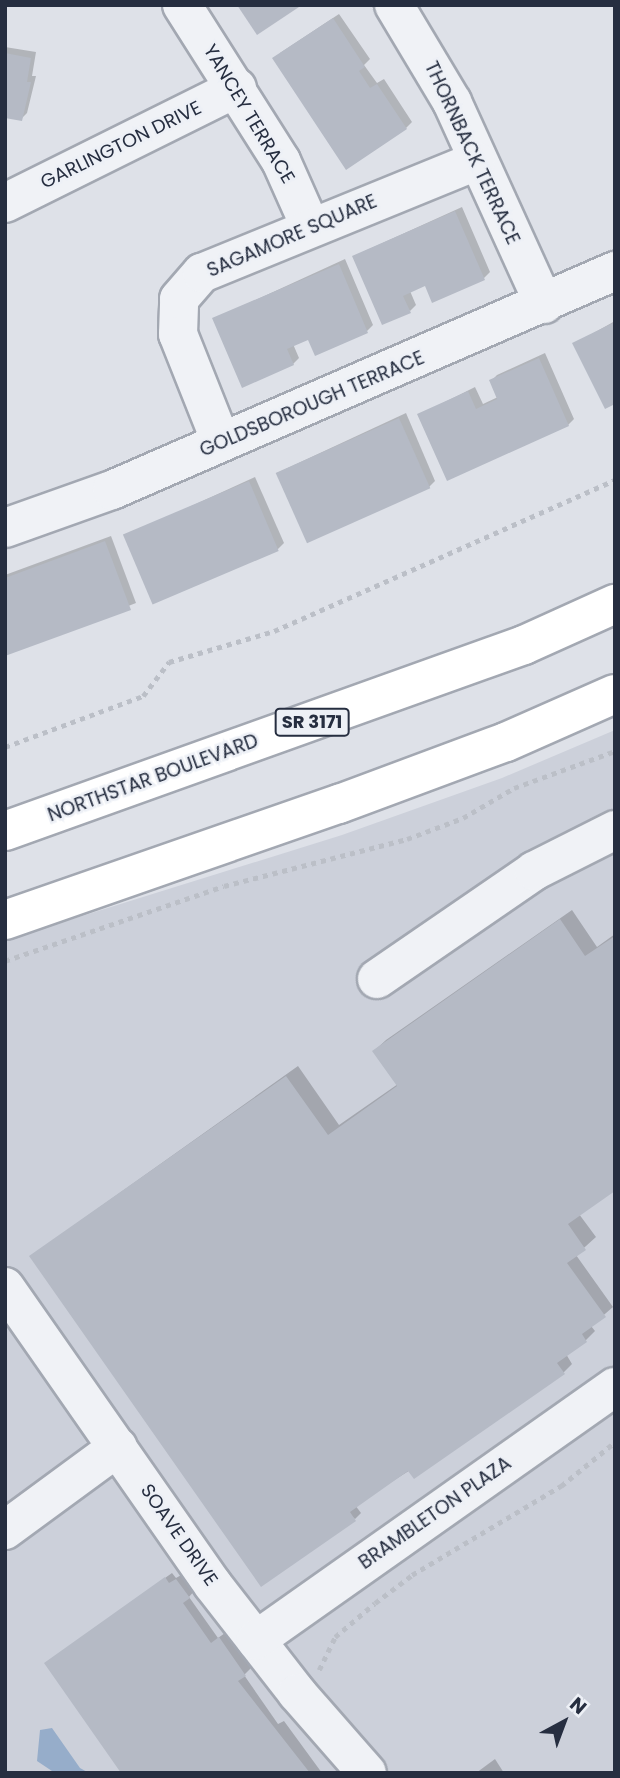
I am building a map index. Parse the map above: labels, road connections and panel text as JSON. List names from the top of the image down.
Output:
{
  "streets": {
    "main road": ["SR 3171", "NORTHSTAR BOULEVARD"],
    "street": [
      "YANCEY TERRACE",
      "GARLINGTON DRIVE",
      "THORNBACK TERRACE",
      "SAGAMORE SQUARE",
      "GOLDSBOROUGH TERRACE",
      "BRAMBLETON PLAZA",
      "SOAVE DRIVE"
    ]
  },
  "crossings": [
    ["YANCEY TERRACE", "GARLINGTON DRIVE"],
    ["YANCEY TERRACE", "SAGAMORE SQUARE"],
    ["THORNBACK TERRACE", "SAGAMORE SQUARE"],
    ["THORNBACK TERRACE", "GOLDSBOROUGH TERRACE"],
    ["SAGAMORE SQUARE", "GOLDSBOROUGH TERRACE"],
    ["BRAMBLETON PLAZA", "SOAVE DRIVE"]
  ],
  "north": "top right"
}
